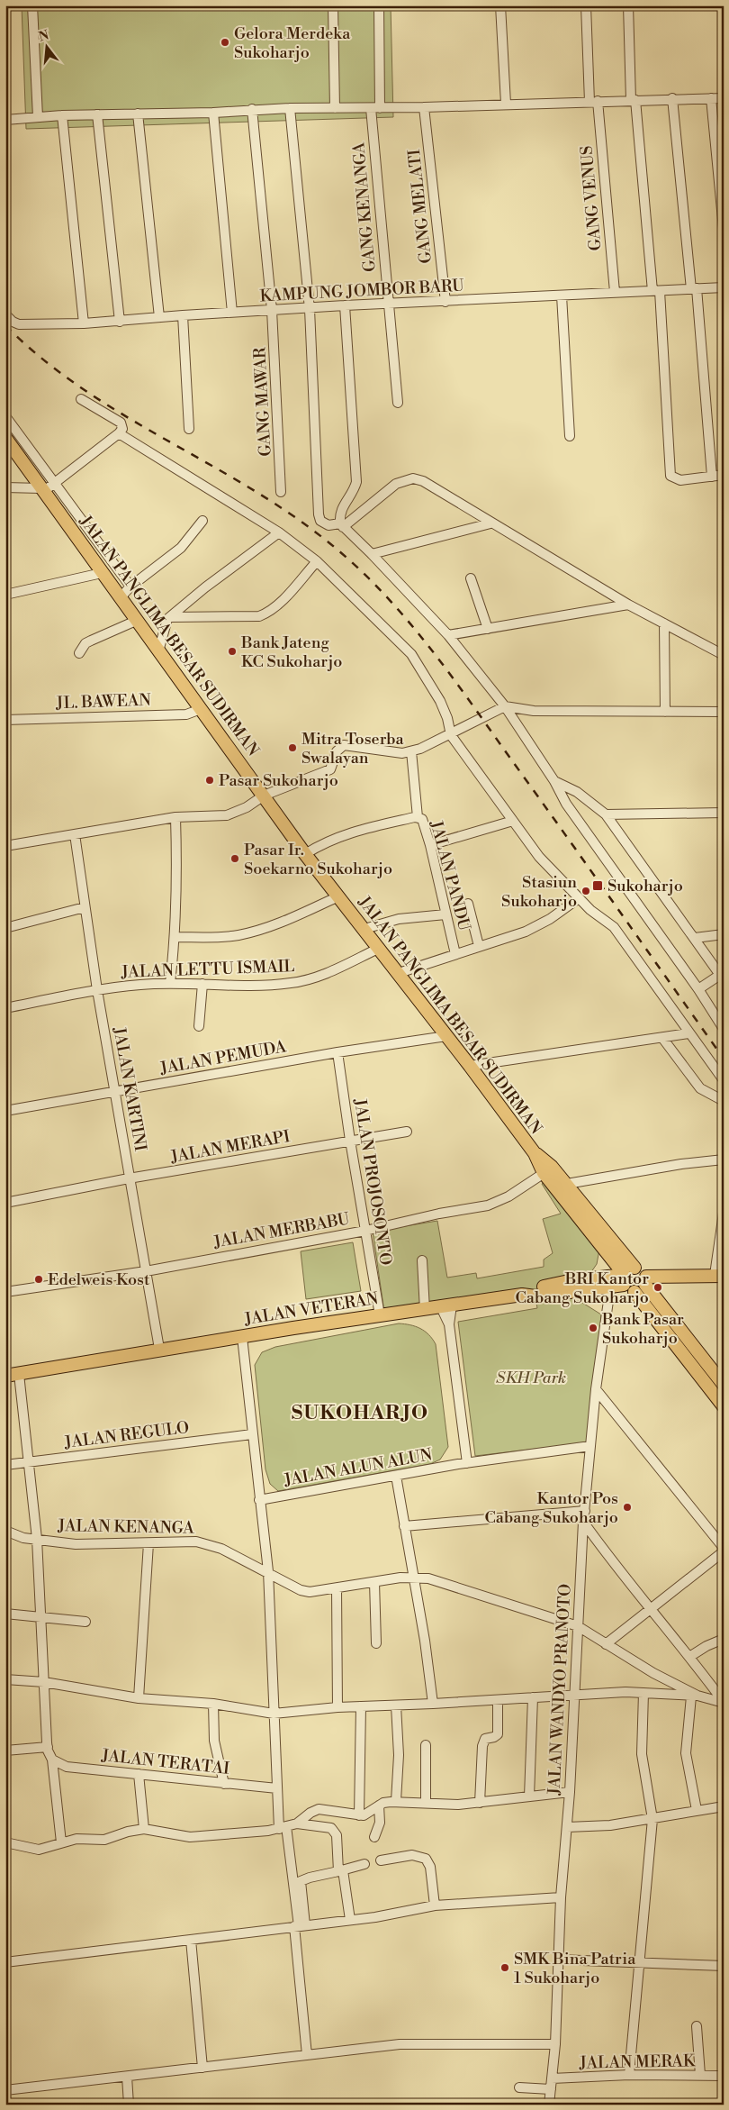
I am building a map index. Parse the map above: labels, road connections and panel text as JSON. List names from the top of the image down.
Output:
{
  "streets": {
    "main road": ["JALAN PANGLIMA BESAR SUDIRMAN", "JALAN VETERAN"],
    "street": [
      "GANG VENUS",
      "GANG MELATI",
      "GANG KENANGA",
      "KAMPUNG JOMBOR BARU",
      "GANG MAWAR",
      "JL. BAWEAN",
      "JALAN PANDU",
      "JALAN LETTU ISMAIL",
      "JALAN PEMUDA",
      "JALAN KARTINI",
      "JALAN MERAPI",
      "JALAN PROJOSONTO",
      "JALAN MERBABU",
      "JALAN REGULO",
      "JALAN ALUN ALUN",
      "JALAN KENANGA",
      "JALAN WANDYO PRANOTO",
      "JALAN TERATAI",
      "JALAN MERAK"
    ]
  },
  "crossings": [
    ["GANG VENUS", "KAMPUNG JOMBOR BARU"],
    ["GANG MELATI", "KAMPUNG JOMBOR BARU"],
    ["GANG KENANGA", "KAMPUNG JOMBOR BARU"],
    ["KAMPUNG JOMBOR BARU", "GANG MAWAR"],
    ["JALAN PANGLIMA BESAR SUDIRMAN", "JL. BAWEAN"],
    ["JALAN PANGLIMA BESAR SUDIRMAN", "JALAN PANDU"],
    ["JALAN PANGLIMA BESAR SUDIRMAN", "JALAN LETTU ISMAIL"],
    ["JALAN PANGLIMA BESAR SUDIRMAN", "JALAN PEMUDA"],
    ["JALAN PANGLIMA BESAR SUDIRMAN", "JALAN MERBABU"],
    ["JALAN PANGLIMA BESAR SUDIRMAN", "JALAN VETERAN"],
    ["JALAN PANGLIMA BESAR SUDIRMAN", "JALAN WANDYO PRANOTO"],
    ["JALAN LETTU ISMAIL", "JALAN KARTINI"],
    ["JALAN PEMUDA", "JALAN KARTINI"],
    ["JALAN PEMUDA", "JALAN PROJOSONTO"],
    ["JALAN KARTINI", "JALAN MERAPI"],
    ["JALAN KARTINI", "JALAN MERBABU"],
    ["JALAN KARTINI", "JALAN VETERAN"],
    ["JALAN MERAPI", "JALAN PROJOSONTO"],
    ["JALAN PROJOSONTO", "JALAN MERBABU"],
    ["JALAN PROJOSONTO", "JALAN VETERAN"],
    ["JALAN VETERAN", "JALAN WANDYO PRANOTO"],
    ["JALAN ALUN ALUN", "JALAN WANDYO PRANOTO"],
    ["JALAN KENANGA", "JALAN WANDYO PRANOTO"],
    ["JALAN WANDYO PRANOTO", "JALAN MERAK"]
  ],
  "districts": ["SUKOHARJO"],
  "parks": ["SKH Park"],
  "places": {
    "other": [
      "Gelora Merdeka Sukoharjo",
      "Bank Jateng KC Sukoharjo",
      "Mitra Toserba Swalayan",
      "Pasar Sukoharjo",
      "Pasar Ir. Soekarno Sukoharjo",
      "Stasiun Sukoharjo",
      "Edelweis Kost",
      "BRI Kantor Cabang Sukoharjo",
      "Bank Pasar Sukoharjo",
      "Kantor Pos Cabang Sukoharjo",
      "SMK Bina Patria 1 Sukoharjo"
    ],
    "transit": ["Sukoharjo"]
  },
  "north": "top"
}
